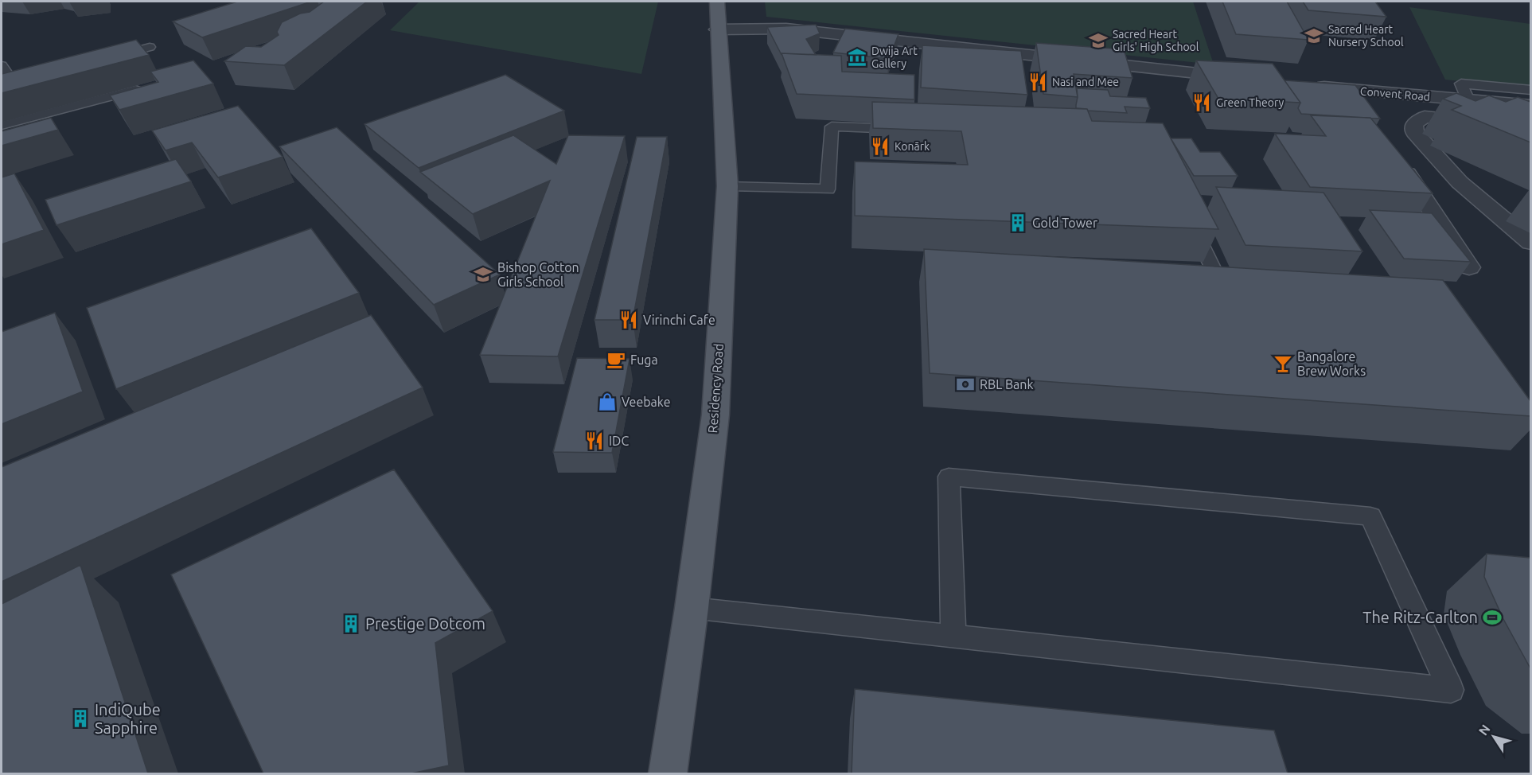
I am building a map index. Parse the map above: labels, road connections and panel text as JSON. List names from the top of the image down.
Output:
{
  "streets": {
    "main road": ["Residency Road"],
    "street": ["Convent Road"]
  },
  "places": {
    "school or university": ["Sacred Heart Nursery School", "Sacred Heart Girls' High School", "Bishop Cotton Girls School"],
    "museum": ["Dwija Art Gallery"],
    "restaurant": [
      "Nasi and Mee",
      "Green Theory",
      "Konārk",
      "Virinchi Cafe",
      "IDC"
    ],
    "building": ["Gold Tower", "Prestige Dotcom", "IndiQube Sapphire"],
    "cafe": ["Fuga"],
    "bar": ["Bangalore Brew Works"],
    "bank": ["RBL Bank"],
    "shop": ["Veebake"],
    "sports": ["The Ritz-Carlton"]
  },
  "north": "top left"
}
